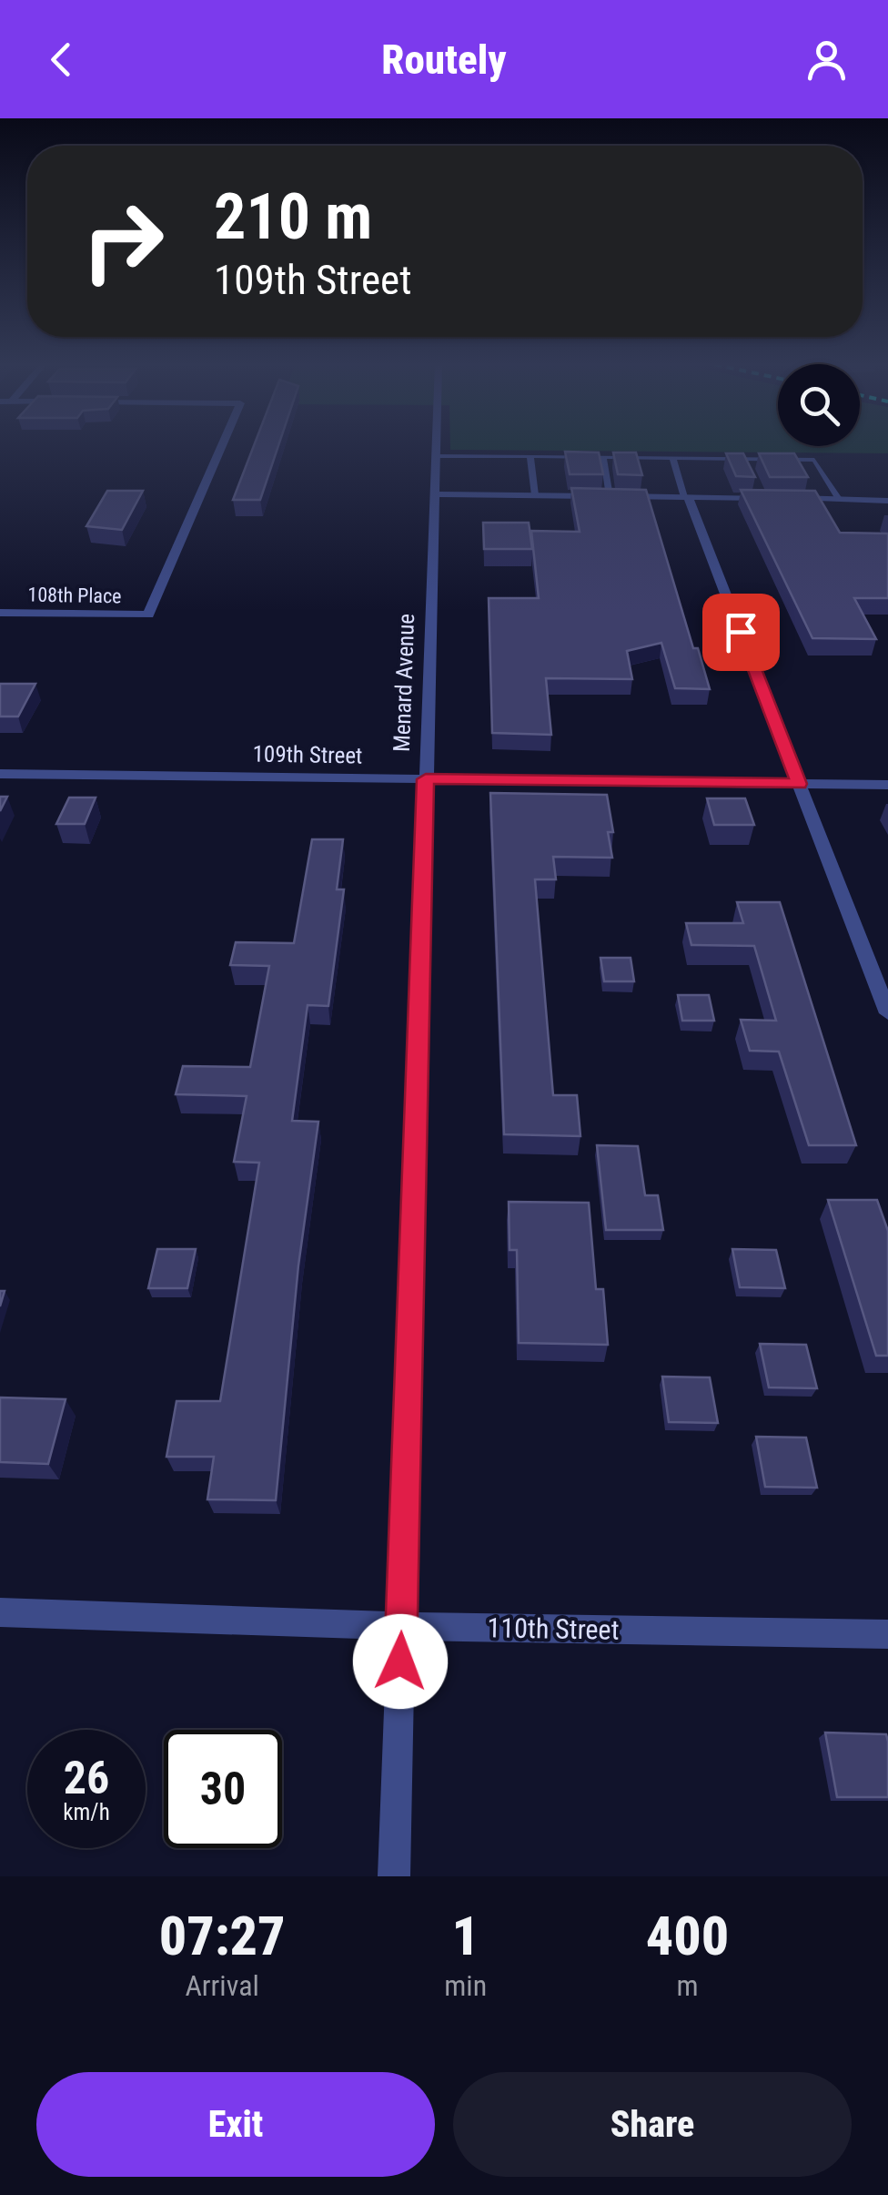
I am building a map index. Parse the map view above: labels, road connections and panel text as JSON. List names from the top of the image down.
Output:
{
  "streets": {
    "street": [
      "108th Place",
      "Menard Avenue",
      "109th Street",
      "110th Street"
    ]
  },
  "crossings": [
    ["Menard Avenue", "109th Street"],
    ["Menard Avenue", "110th Street"]
  ],
  "page": {
    "header": "Routely",
    "turn": ["210 m", "109th Street"],
    "speed": "26 km/h",
    "limit": "30",
    "eta": [
      "07:27",
      "Arrival",
      "1",
      "min",
      "400",
      "m"
    ],
    "buttons": ["Exit", "Share"]
  }
}
